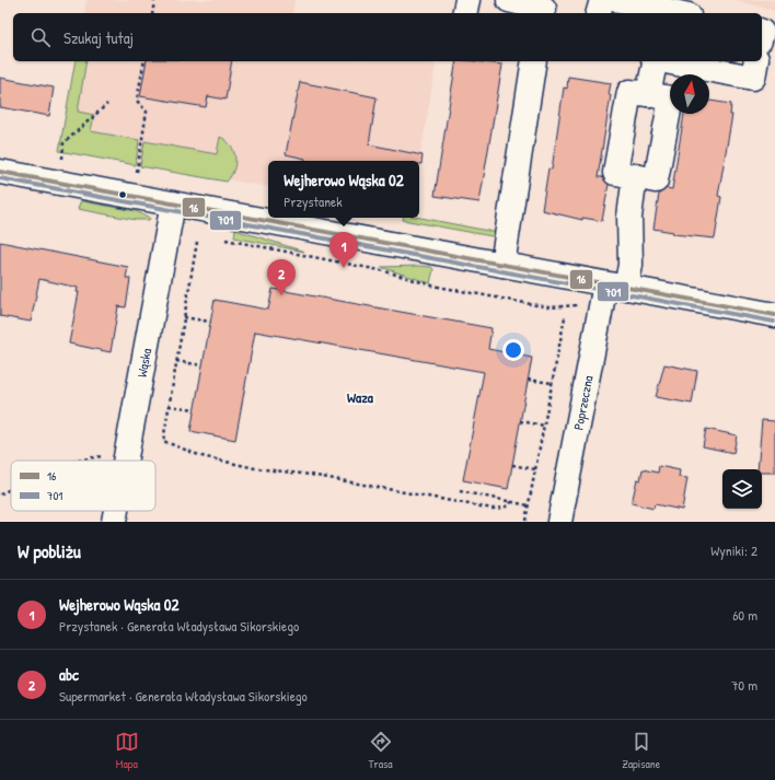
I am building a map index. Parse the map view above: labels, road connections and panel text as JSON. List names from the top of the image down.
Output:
{
  "streets": {
    "street": ["Wąska", "Poprzeczna"]
  },
  "districts": ["Waza"],
  "lines": ["transit line 16", "transit line 701"],
  "legend": ["16", "701"],
  "north": "top",
  "page": {
    "search": "Szukaj tutaj",
    "popup": ["Wejherowo Wąska 02", "Przystanek"],
    "pins": ["1", "2"],
    "heading": ["W pobliżu", "Wyniki: 2"],
    "list": [
      {
        "mark": "1",
        "name": "Wejherowo Wąska 02",
        "note": "Przystanek · Generała Władysława Sikorskiego",
        "value": "60 m"
      },
      {
        "mark": "2",
        "name": "abc",
        "note": "Supermarket · Generała Władysława Sikorskiego",
        "value": "70 m"
      }
    ],
    "nav": ["Mapa", "Trasa", "Zapisane"]
  }
}
